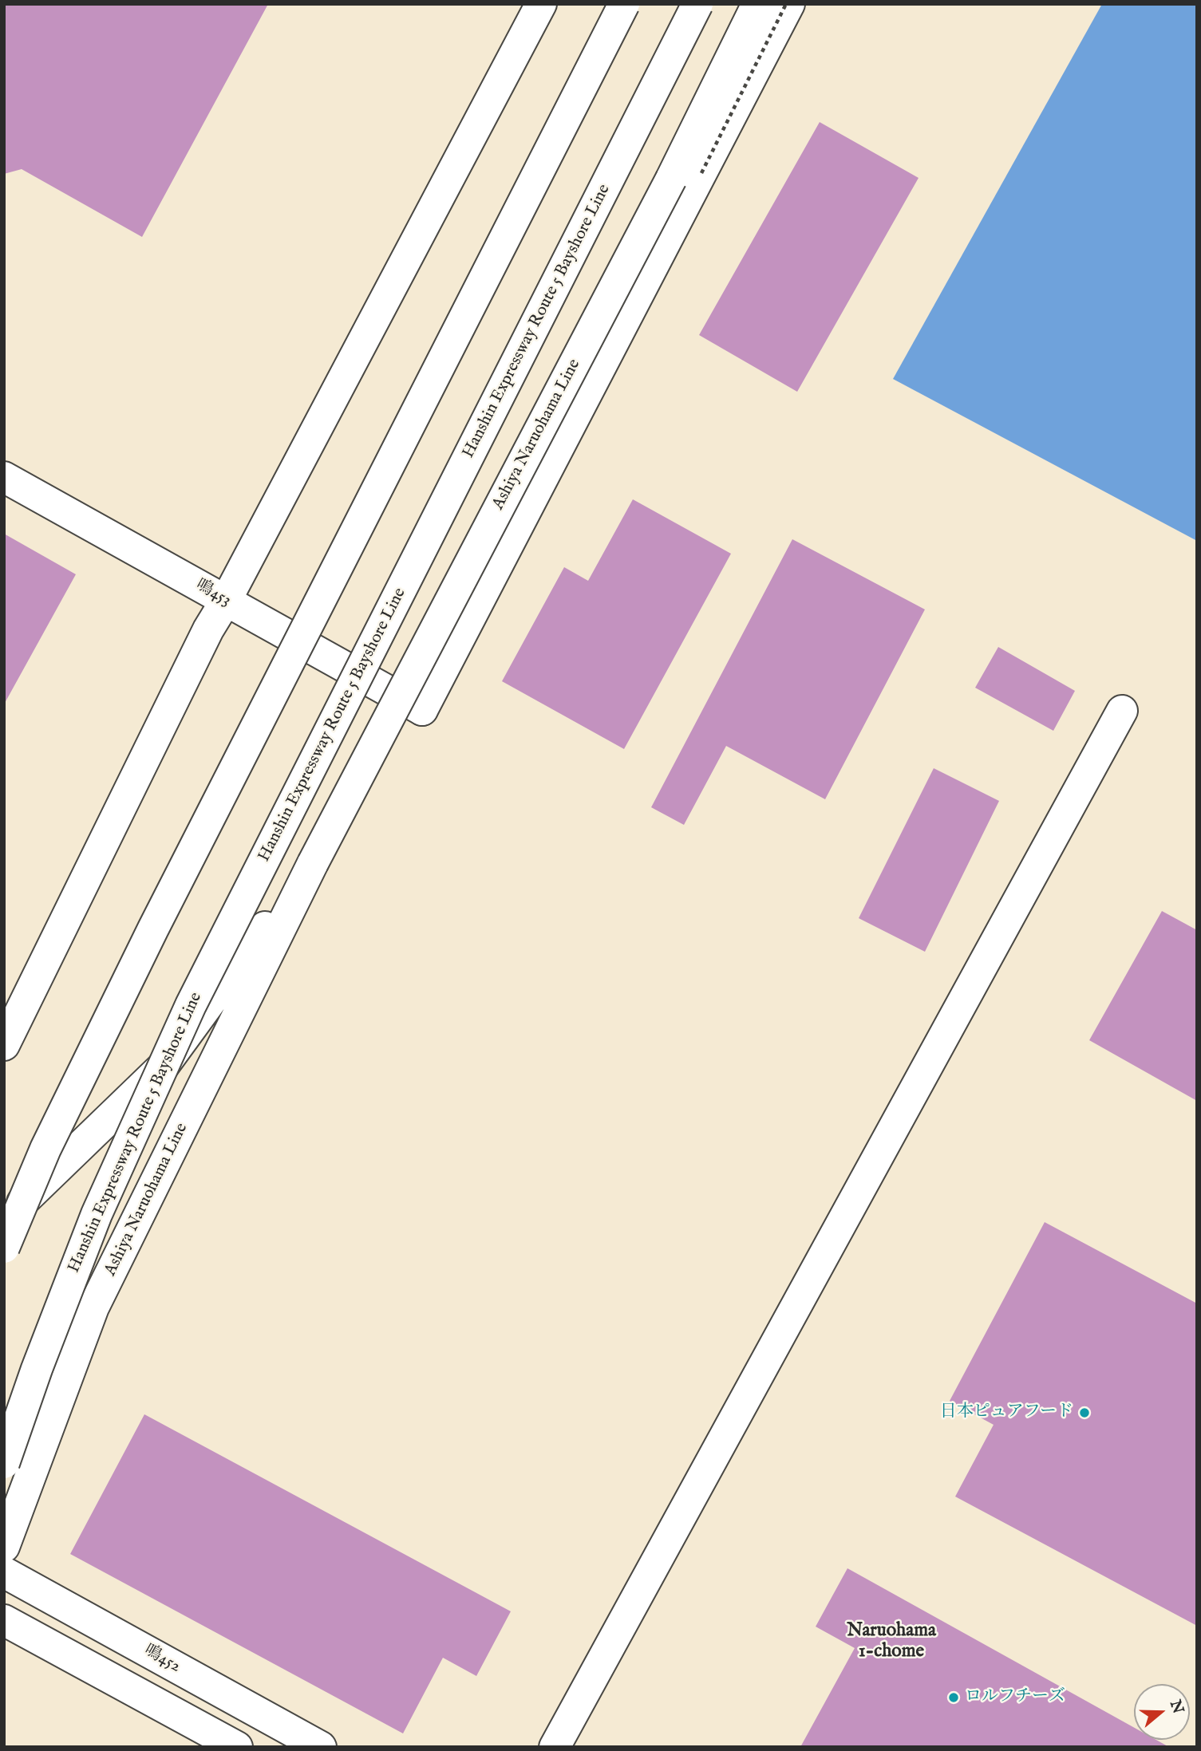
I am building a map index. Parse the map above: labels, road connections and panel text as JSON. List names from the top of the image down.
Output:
{
  "streets": {
    "main road": [
      "Hanshin Expressway Route 5 Bayshore Line",
      "Ashiya Naruohama Line",
      "鳴453",
      "鳴452"
    ]
  },
  "districts": ["Naruohama 1-chome"],
  "places": ["日本ピュアフード", "ロルフチーズ"],
  "north": "right"
}
